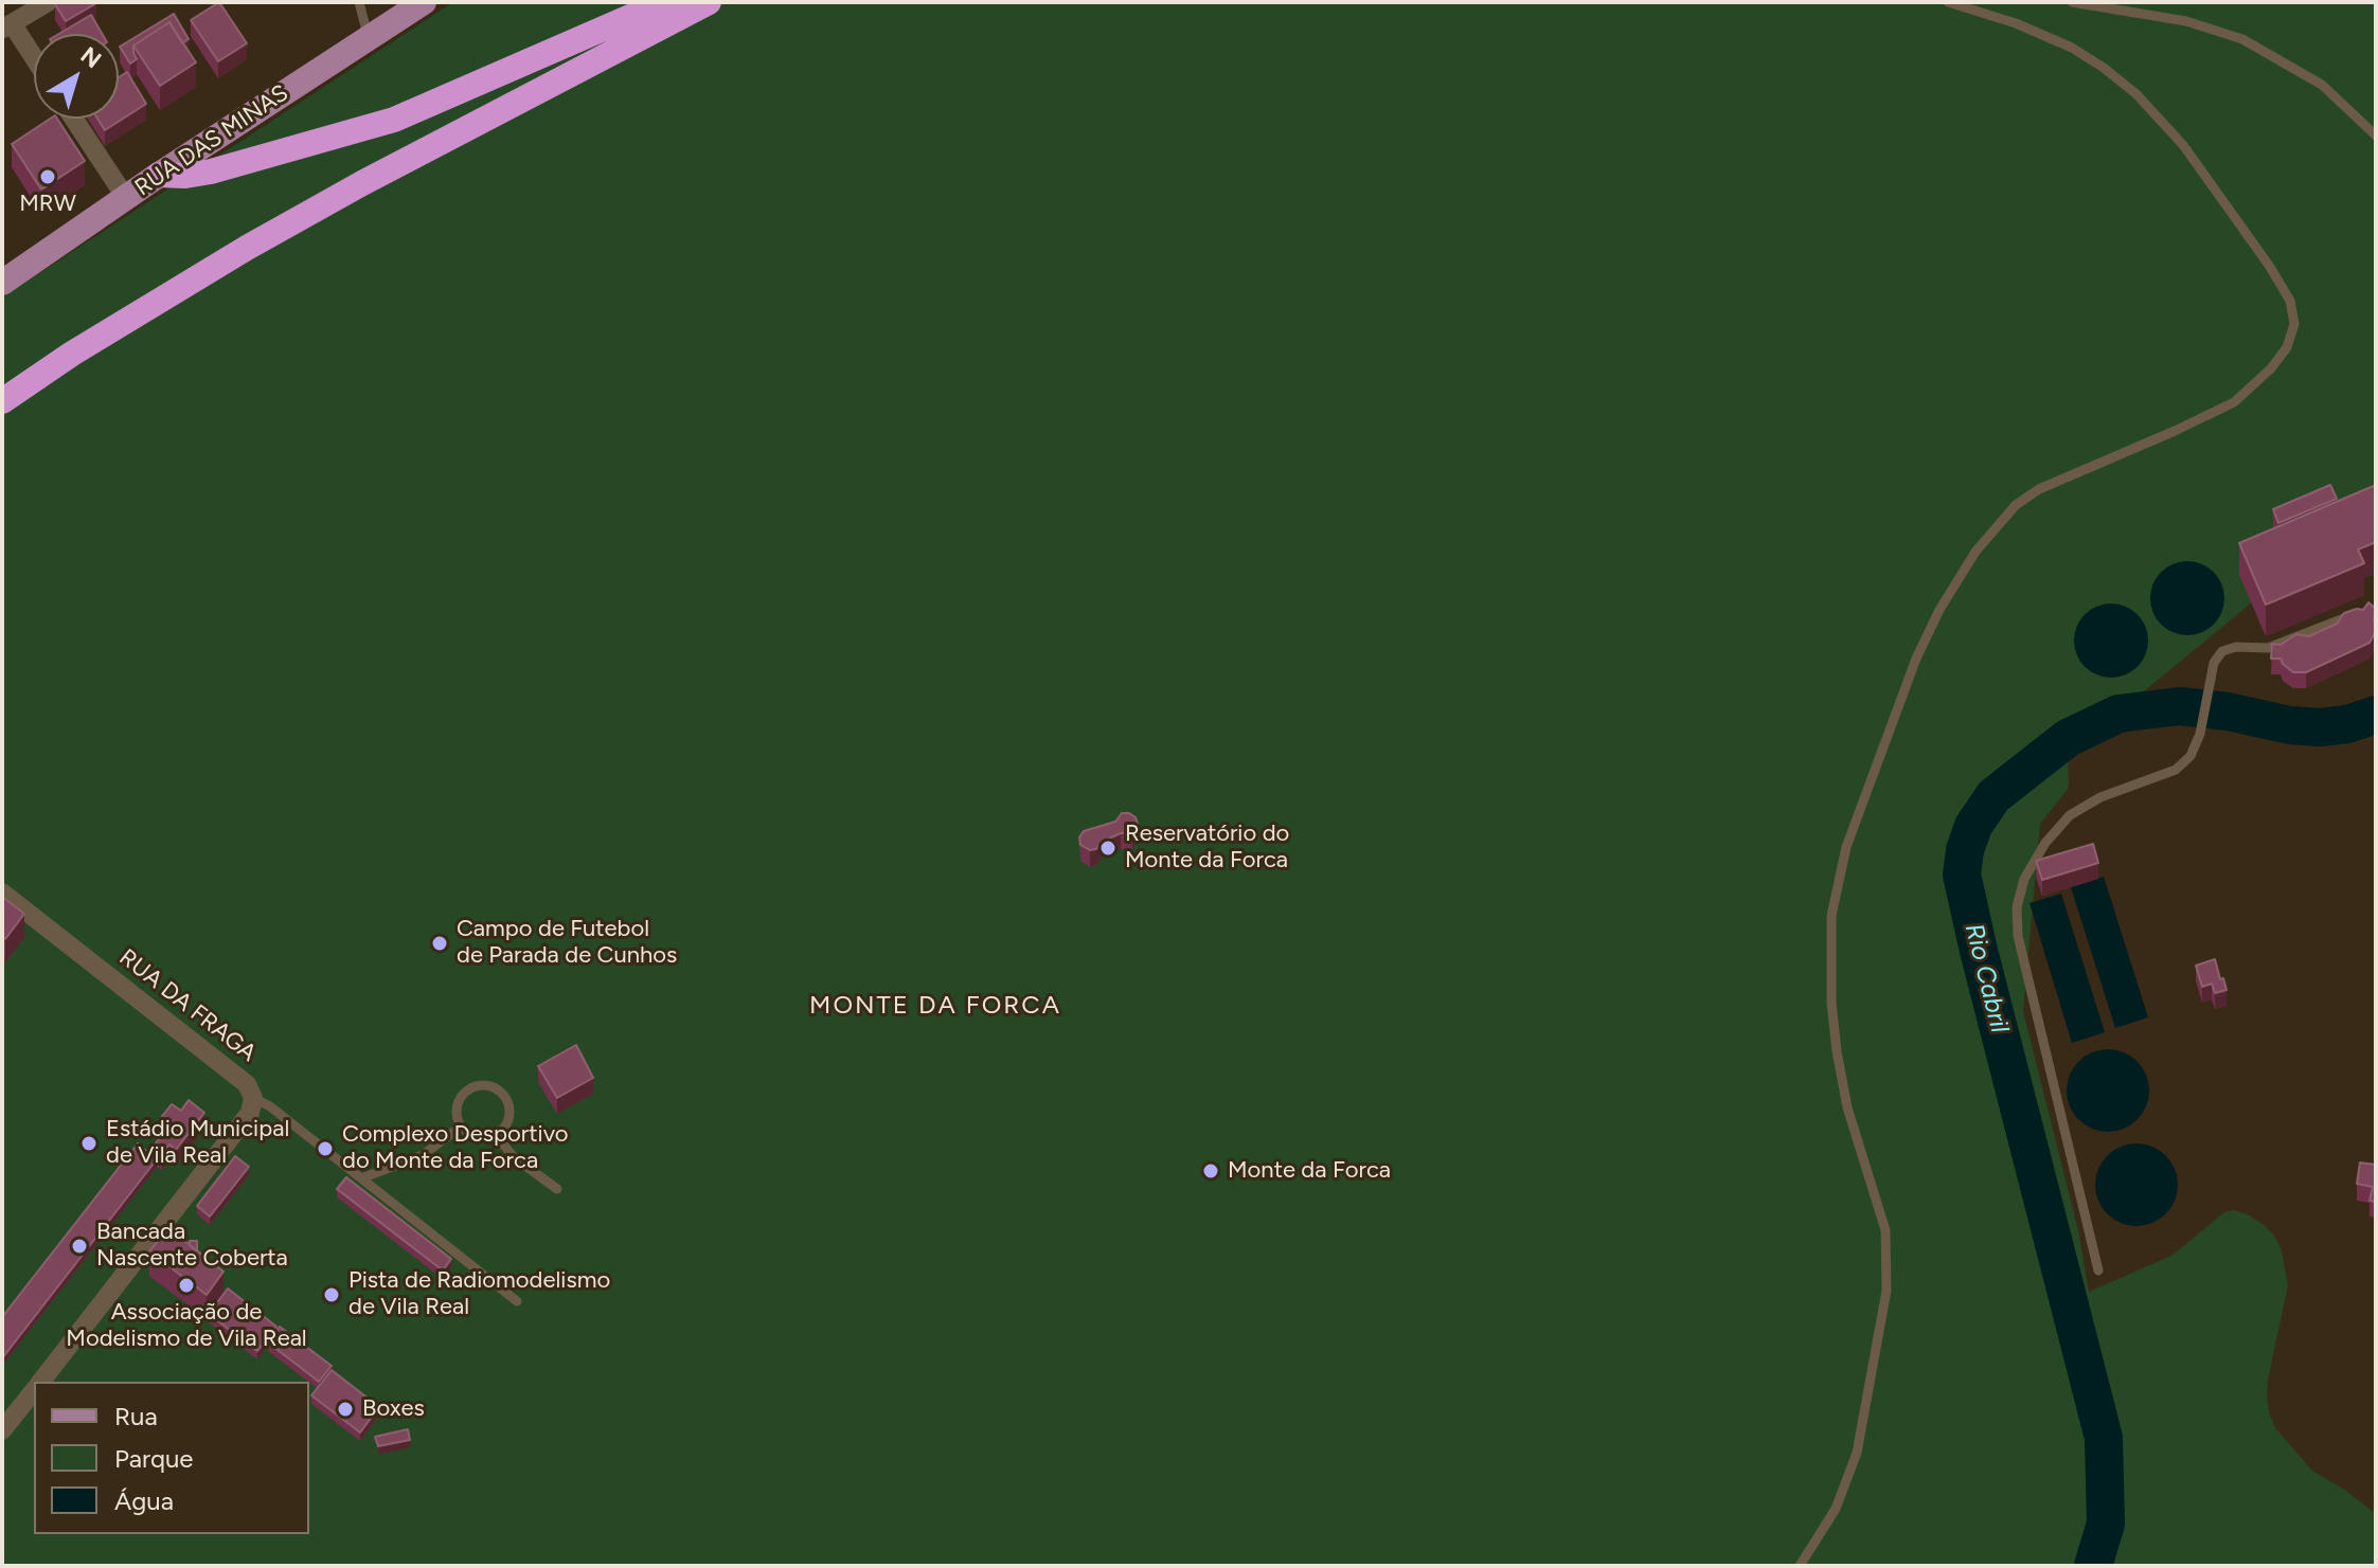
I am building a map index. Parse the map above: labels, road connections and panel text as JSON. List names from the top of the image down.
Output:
{
  "streets": {
    "main road": ["RUA DAS MINAS"],
    "street": ["RUA DA FRAGA"]
  },
  "districts": ["MONTE DA FORCA"],
  "water": ["Rio Cabril"],
  "places": [
    "MRW",
    "Reservatório do Monte da Forca",
    "Campo de Futebol de Parada de Cunhos",
    "Estádio Municipal de Vila Real",
    "Complexo Desportivo do Monte da Forca",
    "Monte da Forca",
    "Bancada Nascente Coberta",
    "Associação de Modelismo de Vila Real",
    "Pista de Radiomodelismo de Vila Real",
    "Boxes"
  ],
  "legend": ["Rua", "Parque", "Água"],
  "north": "top right"
}
